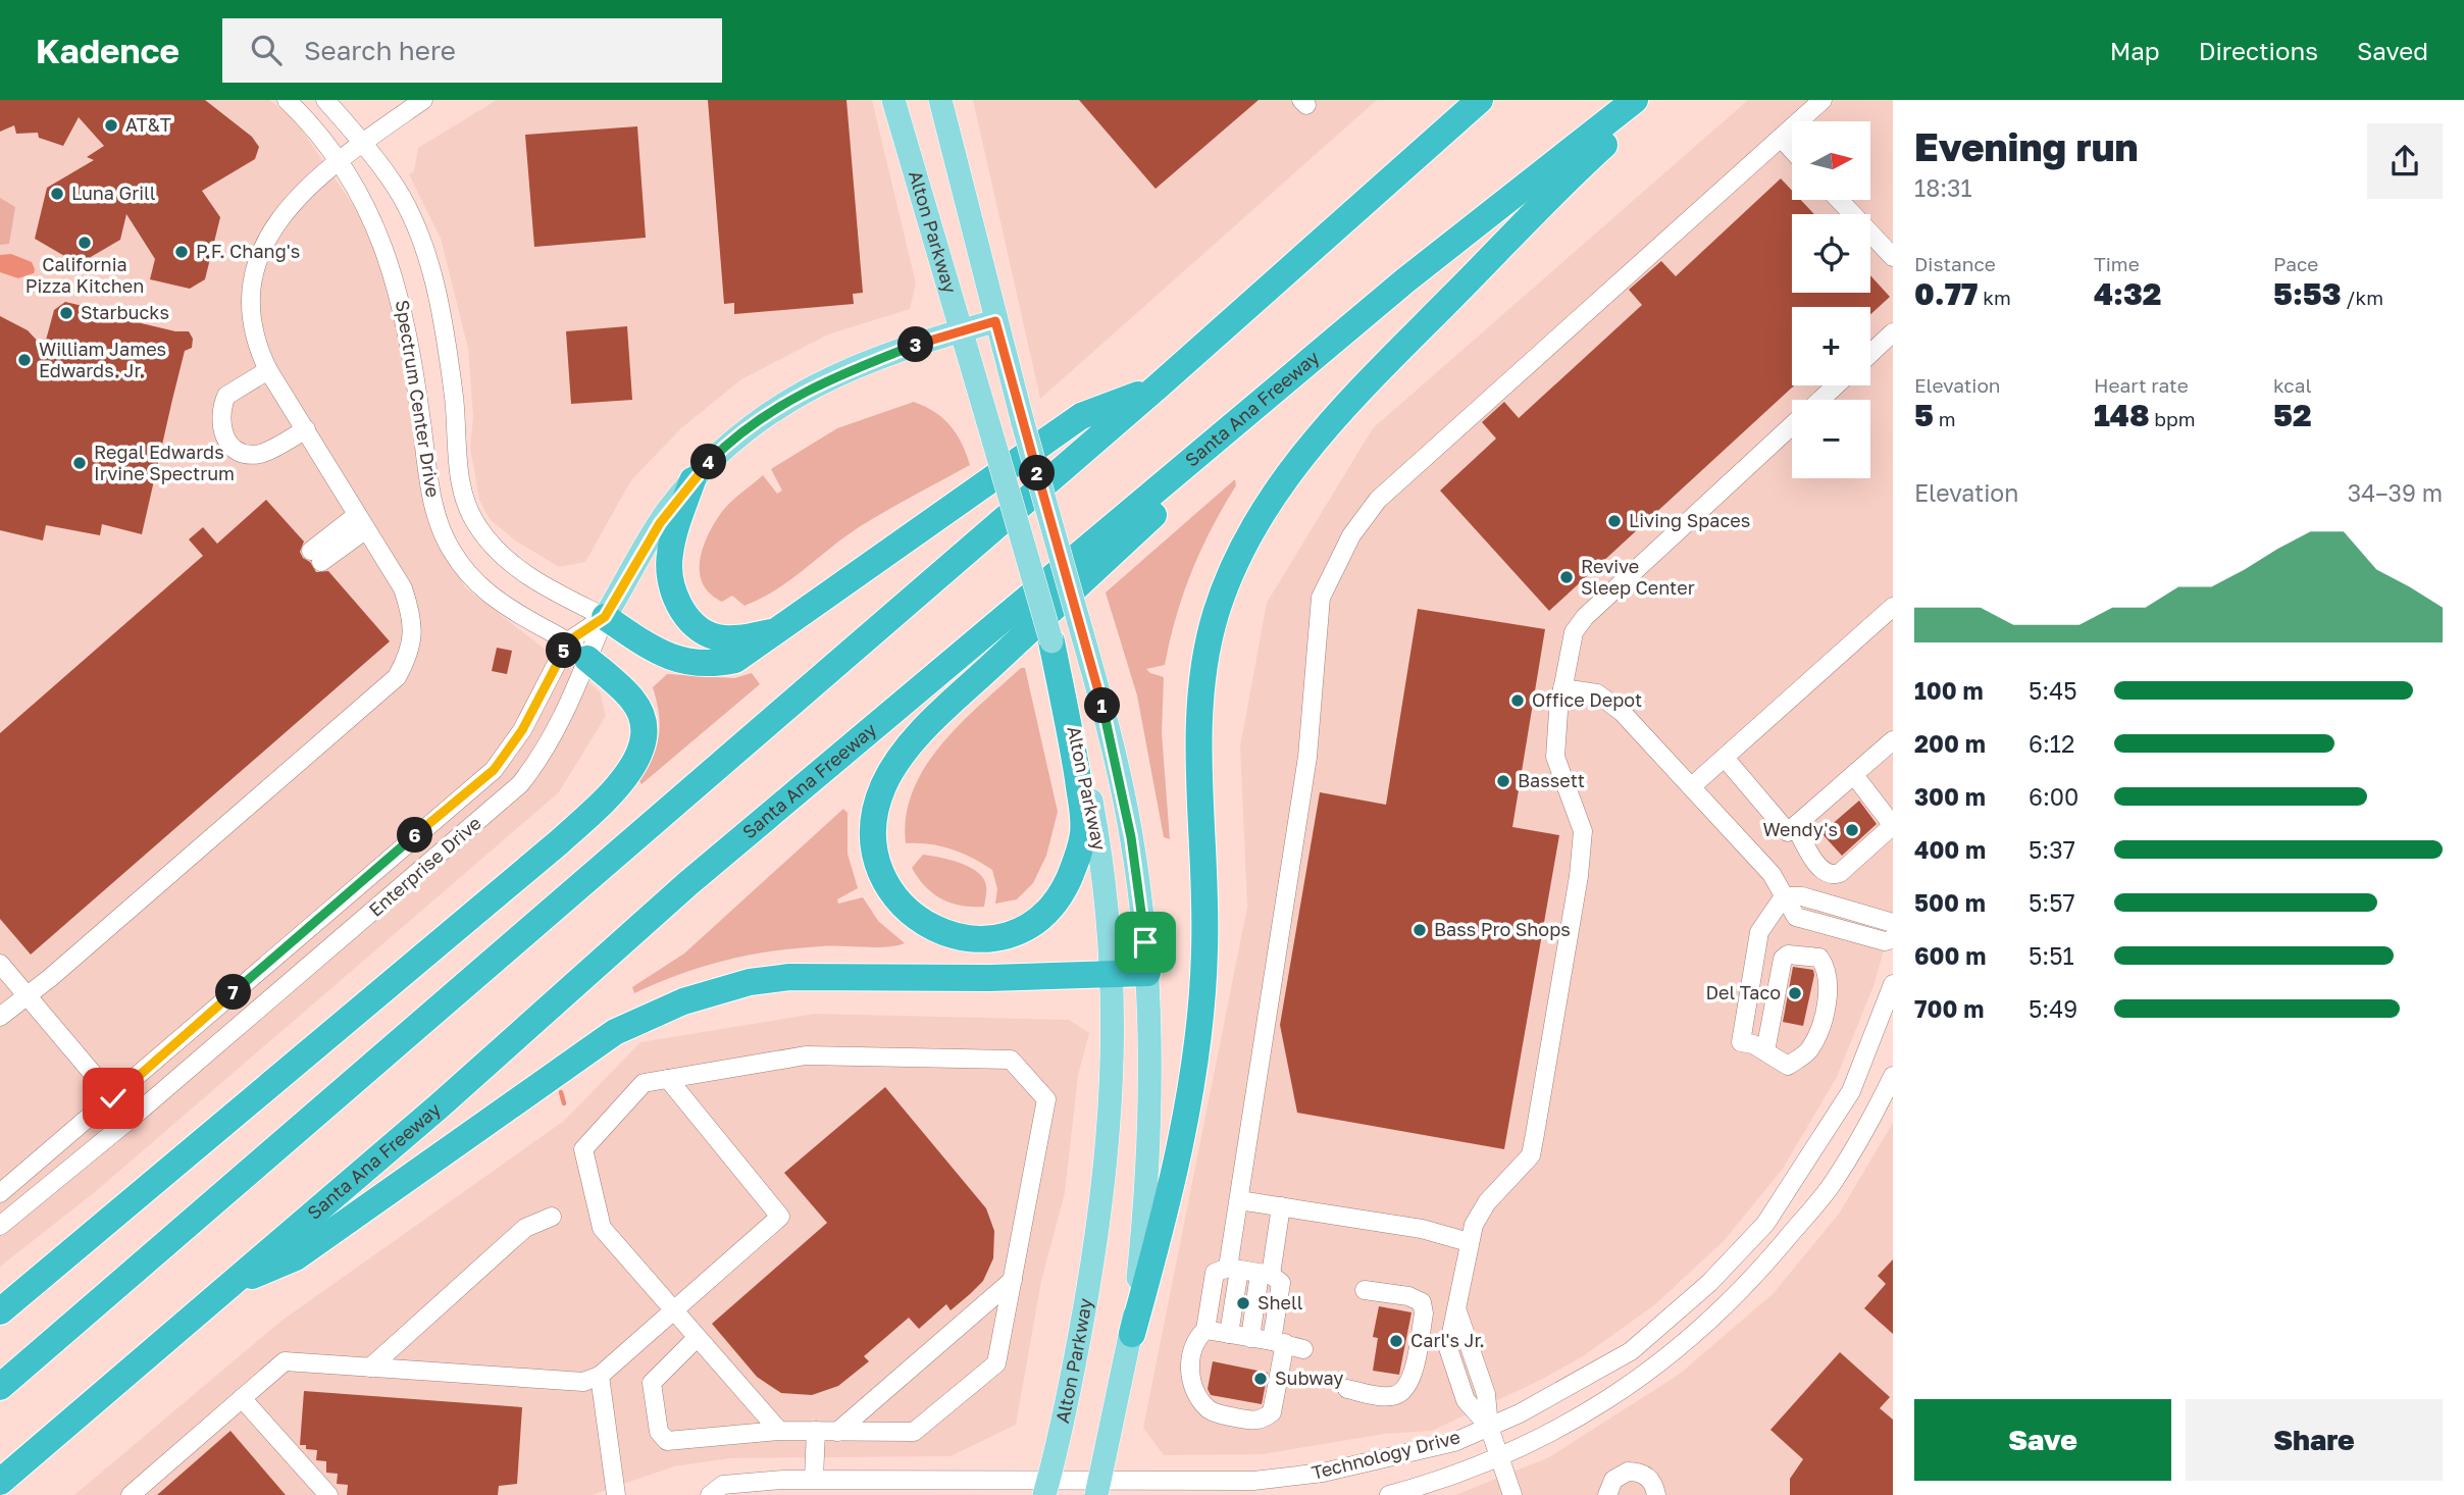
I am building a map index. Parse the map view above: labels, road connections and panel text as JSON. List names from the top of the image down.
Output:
{
  "streets": {
    "highway": ["Santa Ana Freeway"],
    "main road": ["Alton Parkway"],
    "street": ["Spectrum Center Drive", "Enterprise Drive", "Technology Drive"]
  },
  "crossings": [
    ["Alton Parkway", "Technology Drive"],
    ["Spectrum Center Drive", "Enterprise Drive"]
  ],
  "places": [
    "AT&T",
    "Luna Grill",
    "California Pizza Kitchen",
    "P.F. Chang's",
    "Starbucks",
    "William James Edwards. Jr.",
    "Regal Edwards Irvine Spectrum",
    "Living Spaces",
    "Revive Sleep Center",
    "Office Depot",
    "Bassett",
    "Wendy's",
    "Bass Pro Shops",
    "Del Taco",
    "Shell",
    "Carl's Jr.",
    "Subway"
  ],
  "north": "right",
  "page": {
    "header": "Kadence",
    "search": "Search here",
    "nav": ["Map", "Directions", "Saved"],
    "heading": ["Evening run", "18:31"],
    "map_buttons": ["+", "−"],
    "stats": [
      ["Distance", "0.77 km"],
      ["Time", "4:32"],
      ["Pace", "5:53 /km"],
      ["Elevation", "5 m"],
      ["Heart rate", "148 bpm"],
      ["kcal", "52"]
    ],
    "pins": [
      "3",
      "4",
      "2",
      "5",
      "1",
      "6",
      "7"
    ],
    "chart": ["Elevation", "34–39 m"],
    "list": [
      {
        "name": "100 m",
        "note": "5:45"
      },
      {
        "name": "200 m",
        "note": "6:12"
      },
      {
        "name": "300 m",
        "note": "6:00"
      },
      {
        "name": "400 m",
        "note": "5:37"
      },
      {
        "name": "500 m",
        "note": "5:57"
      },
      {
        "name": "600 m",
        "note": "5:51"
      },
      {
        "name": "700 m",
        "note": "5:49"
      }
    ],
    "buttons": ["Save", "Share"]
  }
}
